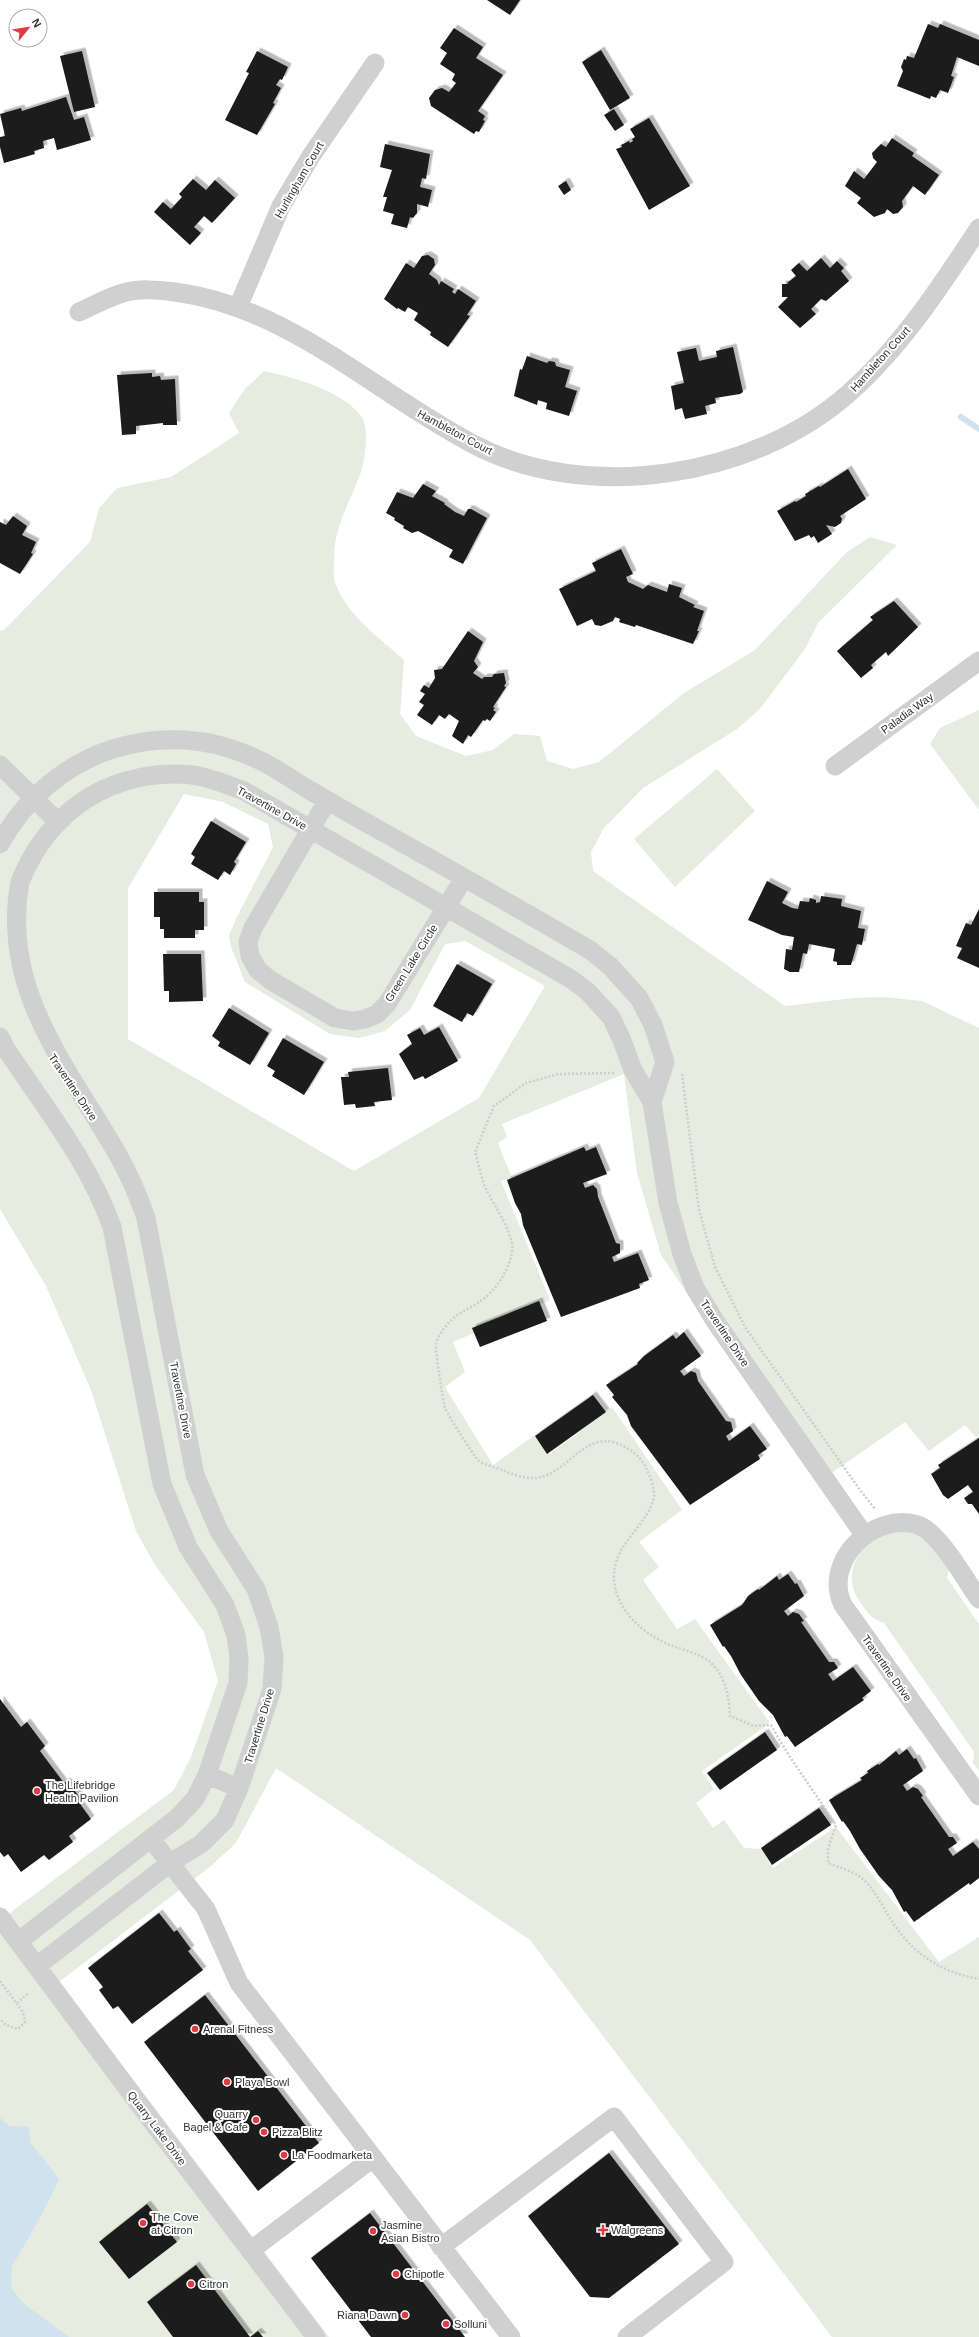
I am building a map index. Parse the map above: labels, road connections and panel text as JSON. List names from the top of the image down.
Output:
{
  "streets": {
    "street": [
      "Hurlingham Court",
      "Hambleton Court",
      "Paladia Way",
      "Travertine Drive",
      "Green Lake Circle",
      "Quarry Lake Drive"
    ]
  },
  "crossings": [
    ["Hurlingham Court", "Hambleton Court"],
    ["Travertine Drive", "Green Lake Circle"],
    ["Travertine Drive", "Quarry Lake Drive"]
  ],
  "places": {
    "other": [
      "The Lifebridge Health Pavilion",
      "Arenal Fitness",
      "Playa Bowl",
      "Quarry Bagel & Cafe",
      "Pizza Blitz",
      "La Foodmarketa",
      "The Cove at Citron",
      "Jasmine Asian Bistro",
      "Chipotle",
      "Citron",
      "Riana Dawn",
      "Solluni"
    ],
    "health": ["Walgreens"]
  },
  "north": "top right"
}
